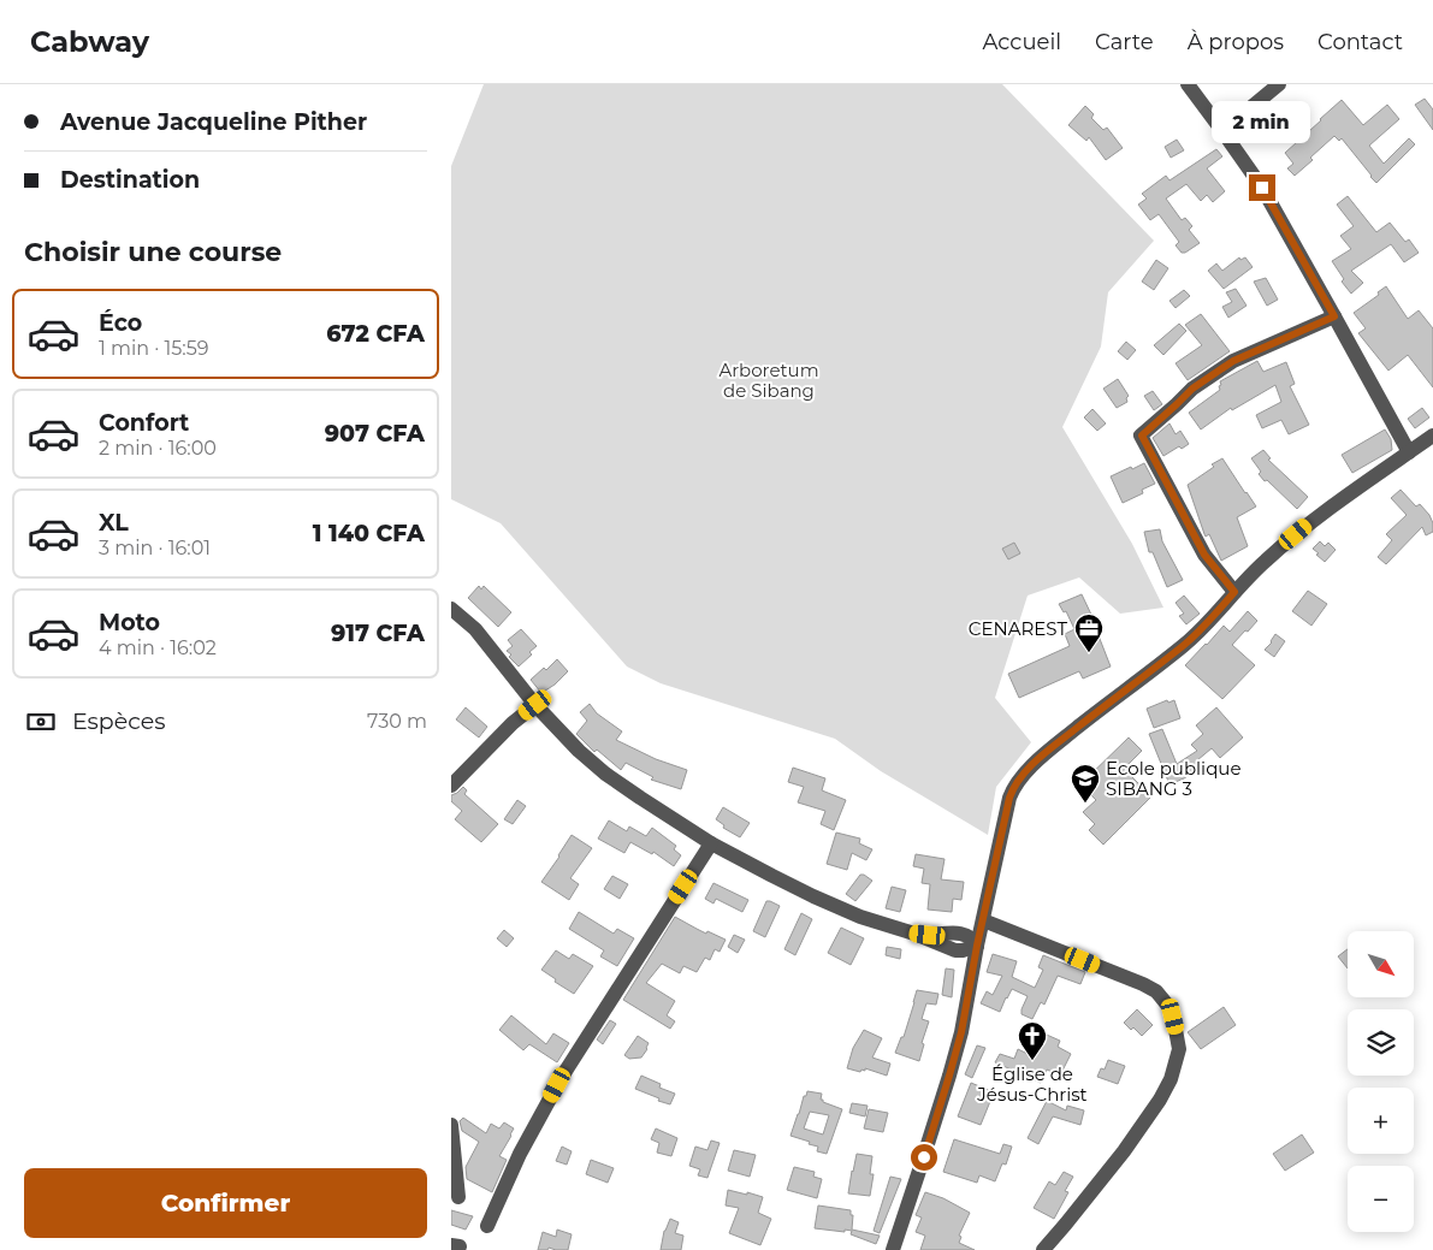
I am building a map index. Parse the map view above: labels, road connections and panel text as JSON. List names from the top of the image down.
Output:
{
  "parks": ["Arboretum de Sibang"],
  "places": {
    "office": ["CENAREST"],
    "school or university": ["Ecole publique SIBANG 3"],
    "church": ["Église de Jésus-Christ"]
  },
  "north": "bottom right",
  "page": {
    "header": "Cabway",
    "nav": [
      "Accueil",
      "Carte",
      "À propos",
      "Contact"
    ],
    "banner": ["Avenue Jacqueline Pither", "Destination"],
    "bubble": "2 min",
    "heading": "Choisir une course",
    "list": [
      {
        "name": "Éco",
        "note": "1 min · 15:59",
        "value": "672 CFA"
      },
      {
        "name": "Confort",
        "note": "2 min · 16:00",
        "value": "907 CFA"
      },
      {
        "name": "XL",
        "note": "3 min · 16:01",
        "value": "1 140 CFA"
      },
      {
        "name": "Moto",
        "note": "4 min · 16:02",
        "value": "917 CFA"
      }
    ],
    "pay": ["Espèces", "730 m"],
    "map_buttons": ["+", "−"],
    "buttons": "Confirmer"
  }
}
